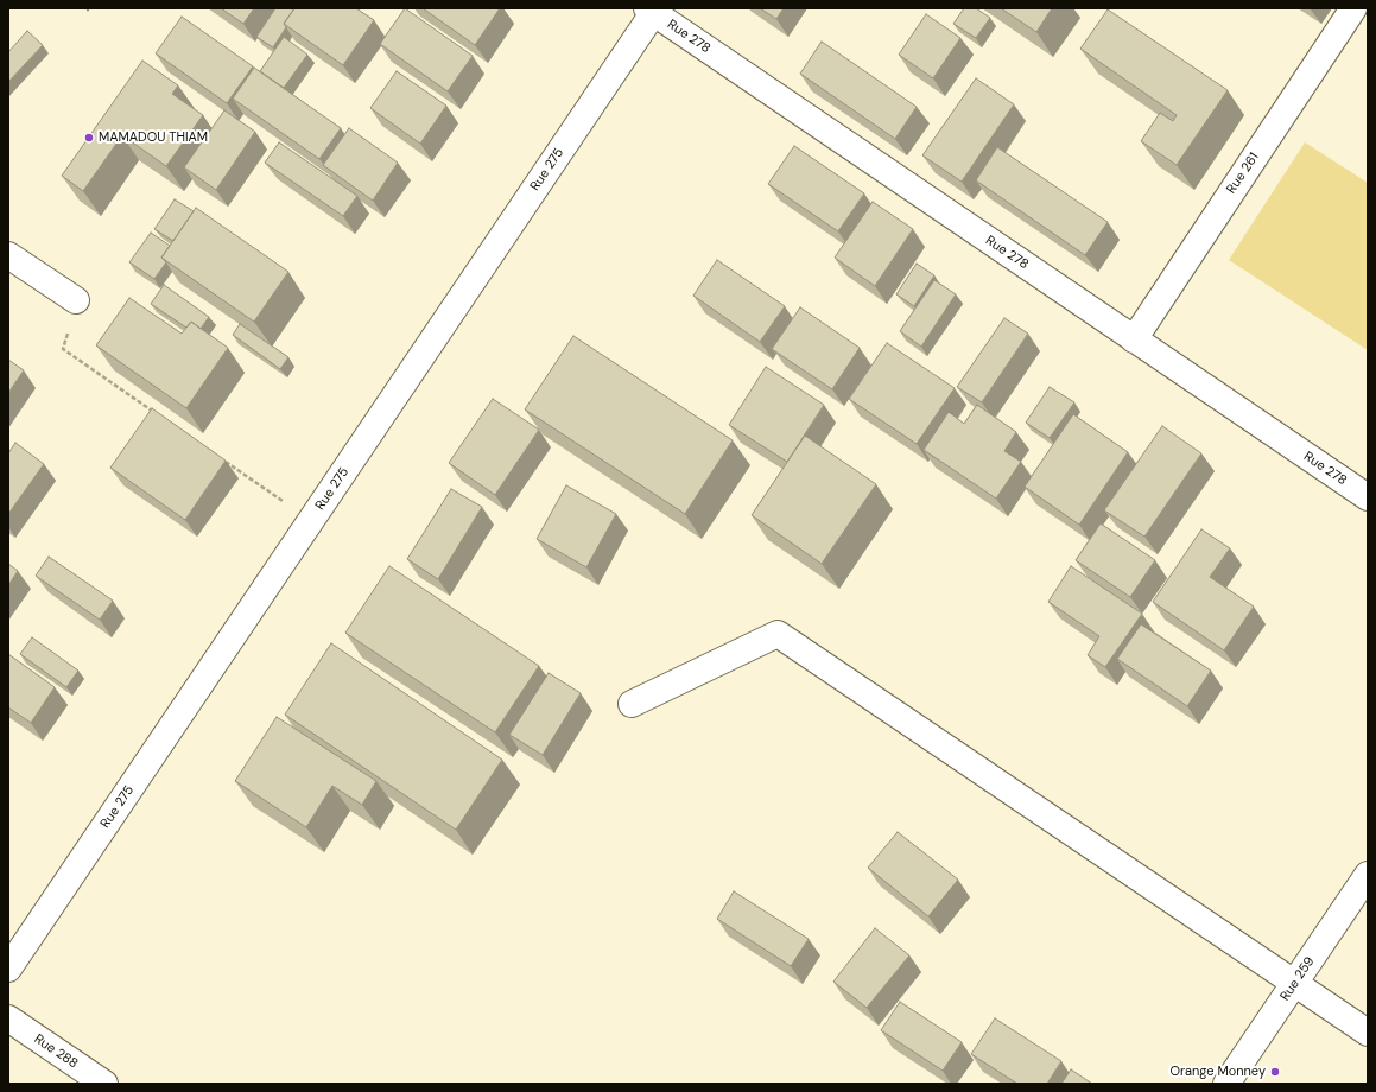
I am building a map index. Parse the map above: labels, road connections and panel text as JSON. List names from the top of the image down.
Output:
{
  "streets": {
    "street": [
      "Rue 278",
      "Rue 275",
      "Rue 261",
      "Rue 259",
      "Rue 288"
    ]
  },
  "crossings": [
    ["Rue 278", "Rue 275"],
    ["Rue 278", "Rue 261"]
  ],
  "places": ["MAMADOU THIAM", "Orange Monney"]
}
